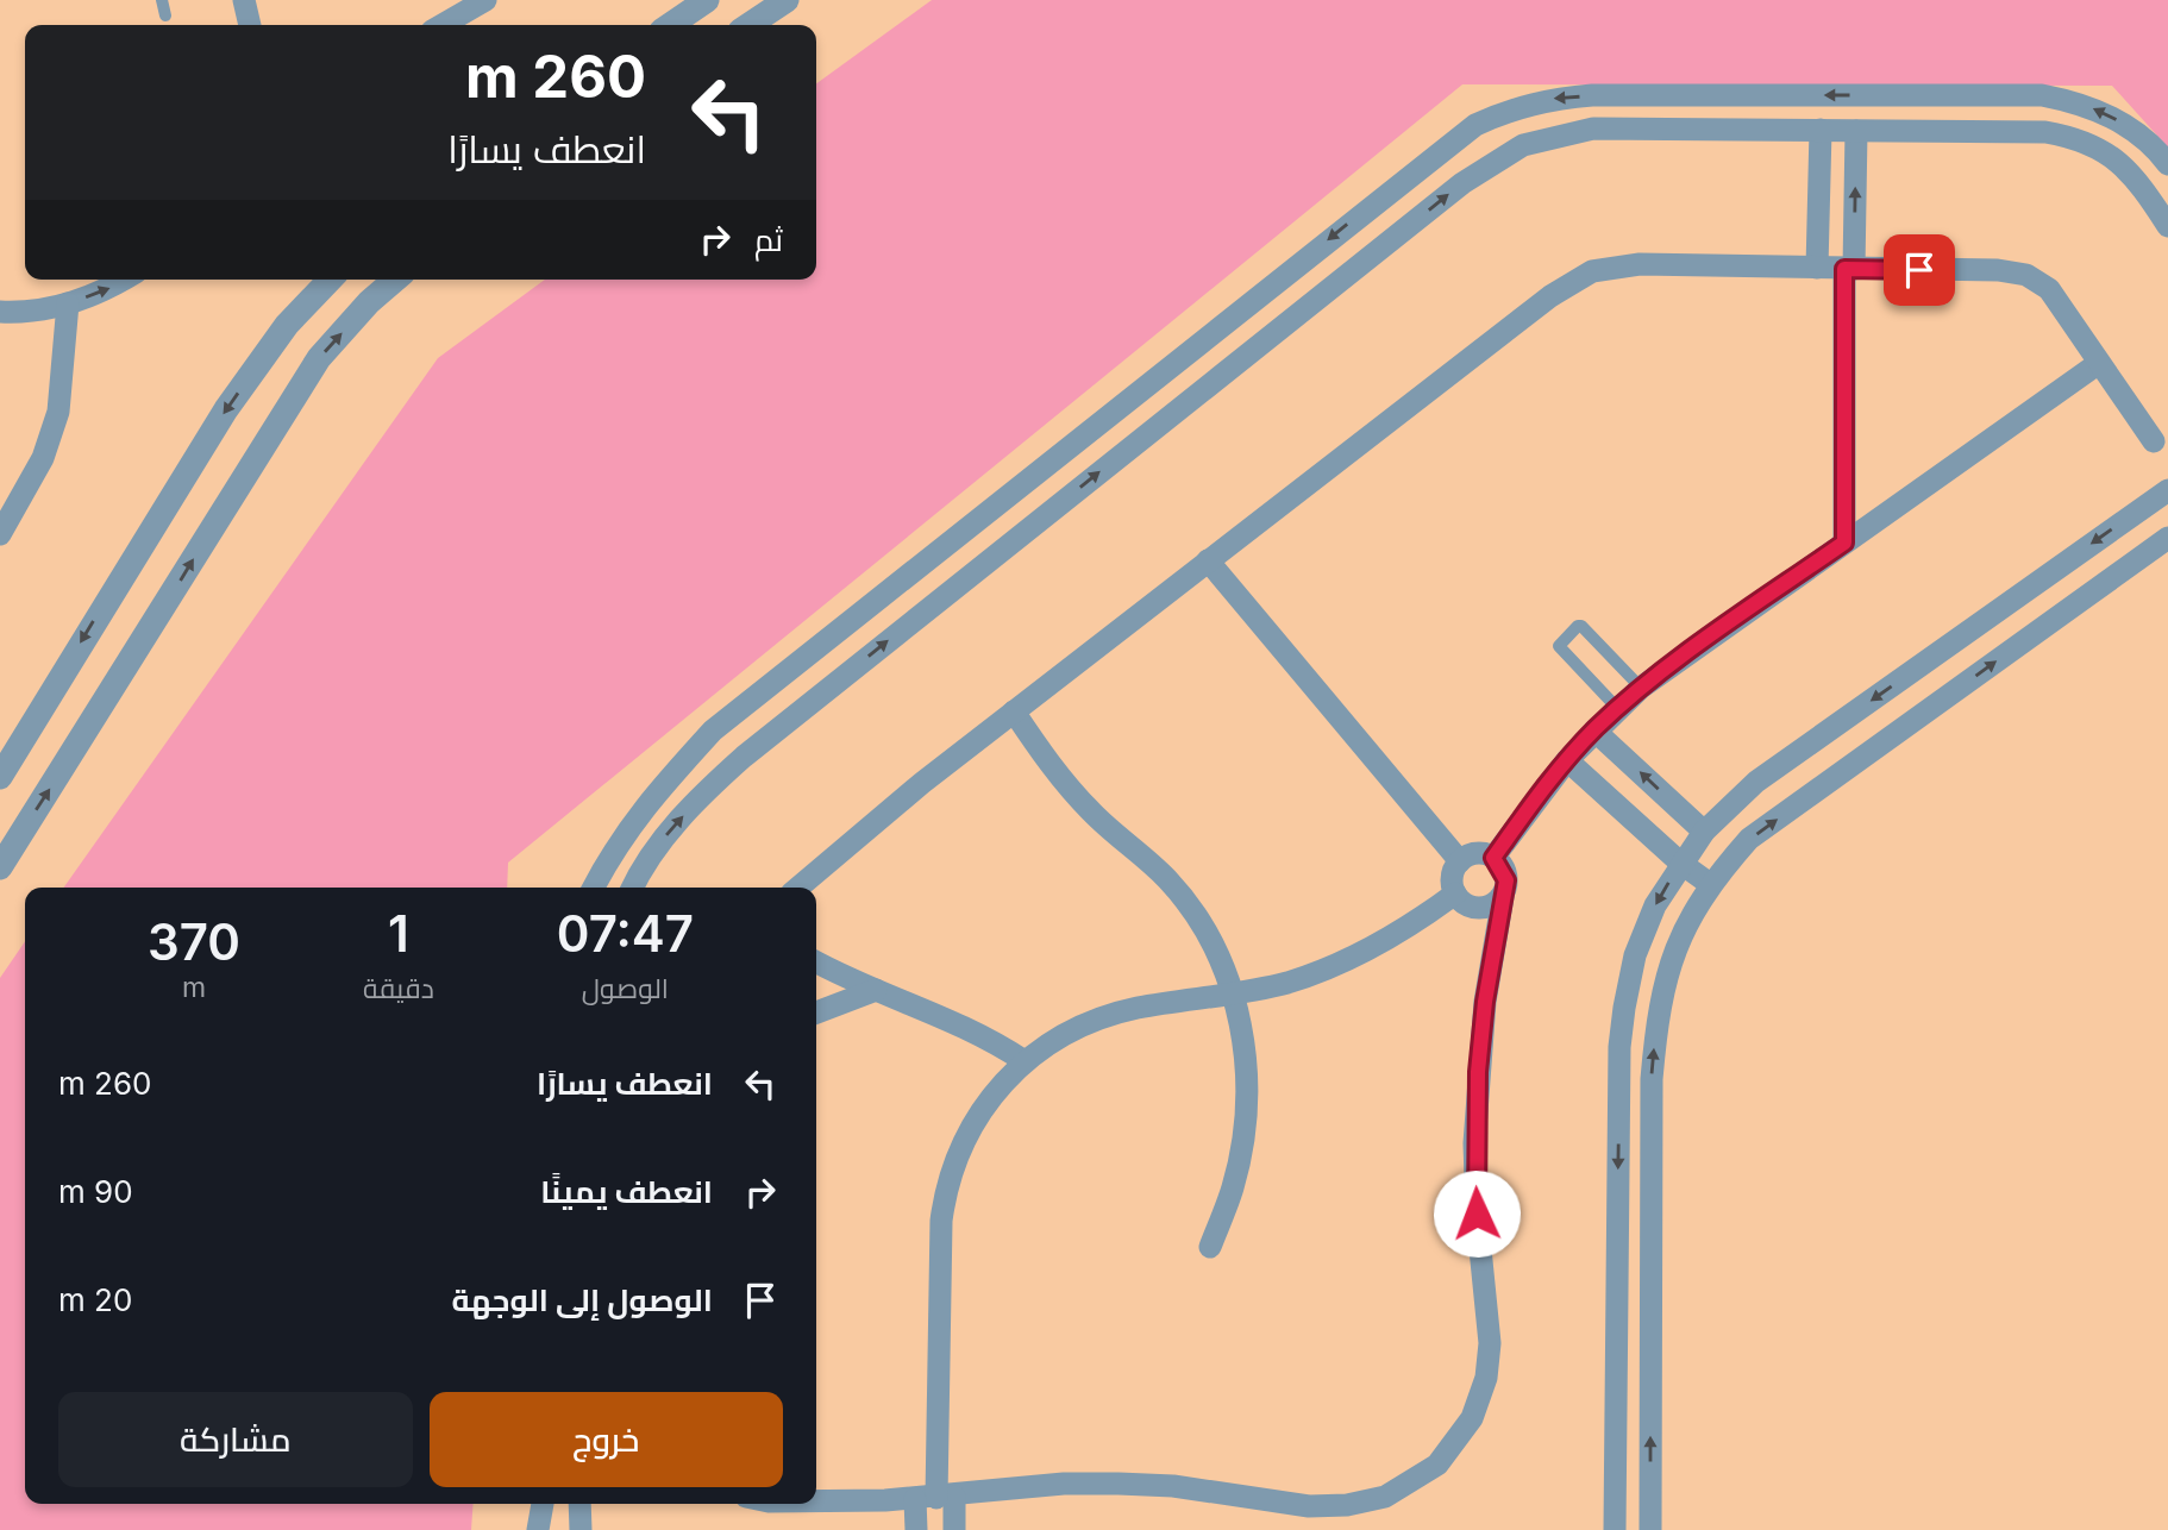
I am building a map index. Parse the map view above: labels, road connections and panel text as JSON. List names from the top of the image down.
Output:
{
  "page": {
    "turn": ["260 m", "انعطف يسارًا"],
    "then": "ثم",
    "eta": [
      "07:47",
      "الوصول",
      "1",
      "دقيقة",
      "370",
      "m"
    ],
    "list": [
      {
        "name": "انعطف يسارًا",
        "value": "260 m"
      },
      {
        "name": "انعطف يمينًا",
        "value": "90 m"
      },
      {
        "name": "الوصول إلى الوجهة",
        "value": "20 m"
      }
    ],
    "buttons": ["خروج", "مشاركة"]
  }
}
